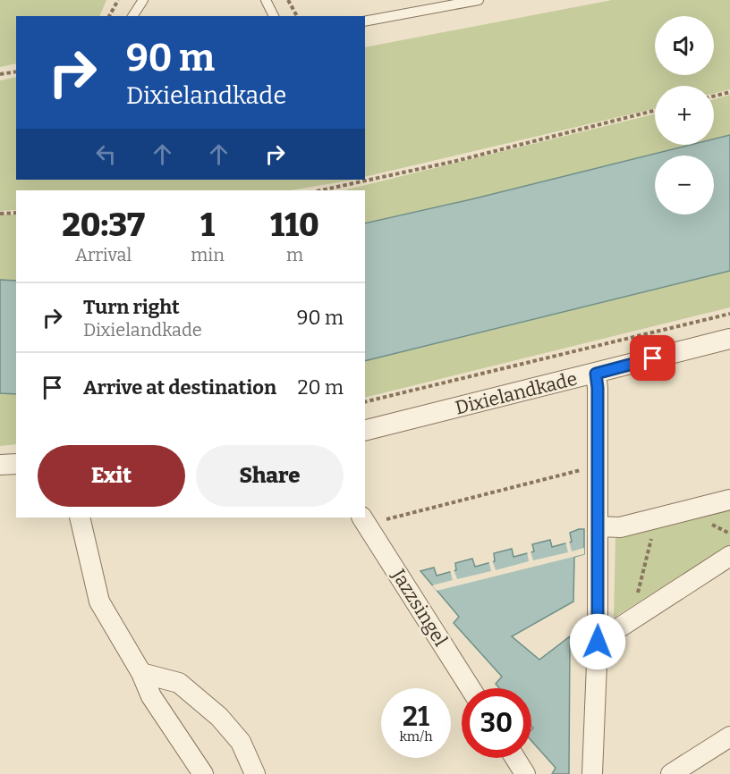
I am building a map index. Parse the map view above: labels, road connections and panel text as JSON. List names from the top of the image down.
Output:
{
  "streets": {
    "street": ["Dixielandkade", "Jazzsingel"]
  },
  "page": {
    "map_buttons": ["+", "−"],
    "turn": ["90 m", "Dixielandkade"],
    "eta": [
      "20:37",
      "Arrival",
      "1",
      "min",
      "110",
      "m"
    ],
    "list": [
      {
        "name": "Turn right",
        "note": "Dixielandkade",
        "value": "90 m"
      },
      {
        "name": "Arrive at destination",
        "value": "20 m"
      }
    ],
    "buttons": ["Exit", "Share"],
    "speed": "21 km/h",
    "limit": "30"
  }
}
